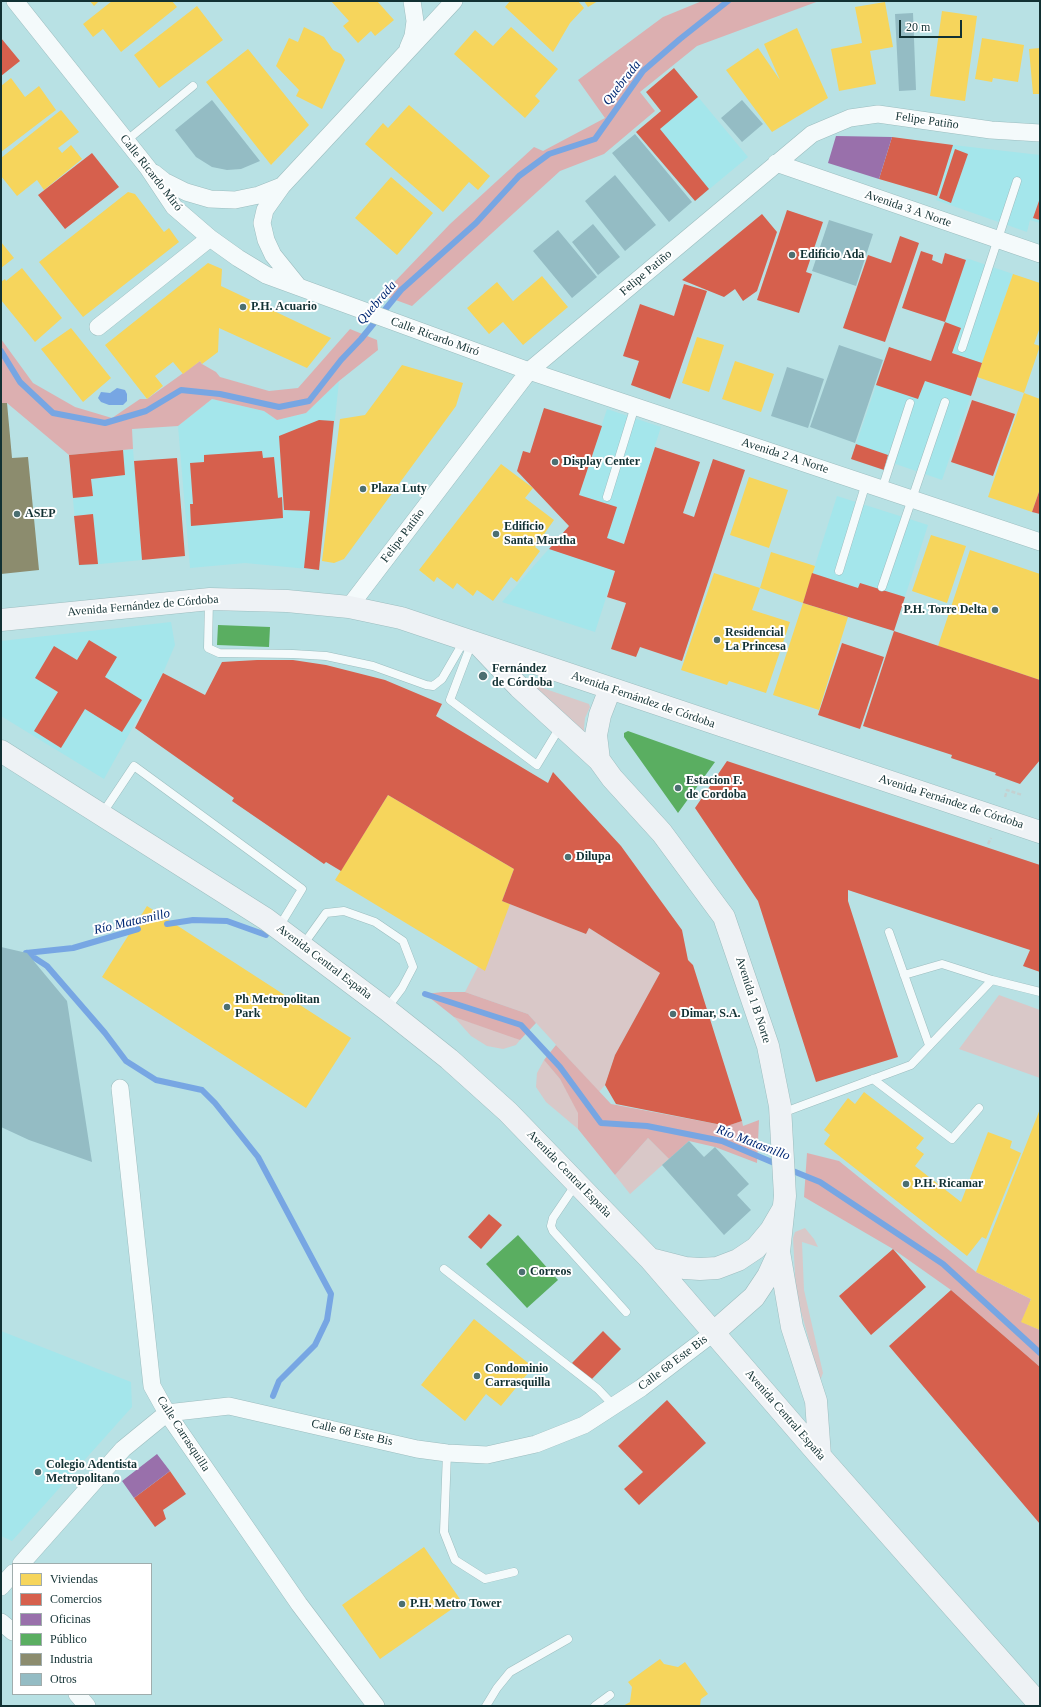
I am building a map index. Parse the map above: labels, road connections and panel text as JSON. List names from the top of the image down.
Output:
{
  "streets": {
    "main road": ["Avenida Fernández de Córdoba", "Avenida Central España", "Avenida 1 B Norte"],
    "street": [
      "Felipe Patiño",
      "Calle Ricardo Miró",
      "Avenida 3 A Norte",
      "Avenida 2 A Norte",
      "Calle 68 Este Bis",
      "Calle Carrasquilla"
    ]
  },
  "crossings": [
    ["Felipe Patiño", "Calle Ricardo Miró"],
    ["Felipe Patiño", "Avenida 3 A Norte"],
    ["Felipe Patiño", "Avenida 2 A Norte"],
    ["Felipe Patiño", "Avenida Fernández de Córdoba"],
    ["Calle Ricardo Miró", "Avenida 2 A Norte"],
    ["Avenida Fernández de Córdoba", "Avenida 1 B Norte"],
    ["Avenida Central España", "Avenida 1 B Norte"],
    ["Avenida Central España", "Calle 68 Este Bis"],
    ["Avenida 1 B Norte", "Calle 68 Este Bis"],
    ["Calle 68 Este Bis", "Calle Carrasquilla"]
  ],
  "water": ["Quebrada", "Río Matasnillo"],
  "places": [
    "Edificio Ada",
    "P.H. Acuario",
    "Display Center",
    "Plaza Luty",
    "ASEP",
    "Edificio Santa Martha",
    "P.H. Torre Delta",
    "Residencial La Princesa",
    "Fernández de Córdoba",
    "Estacion F. de Cordoba",
    "Dilupa",
    "Ph Metropolitan Park",
    "Dimar, S.A.",
    "P.H. Ricamar",
    "Correos",
    "Condominio Carrasquilla",
    "Colegio Adentista Metropolitano",
    "P.H. Metro Tower"
  ],
  "legend": [
    "Viviendas",
    "Comercios",
    "Oficinas",
    "Público",
    "Industria",
    "Otros"
  ],
  "scale_bar": "20 m"
}
